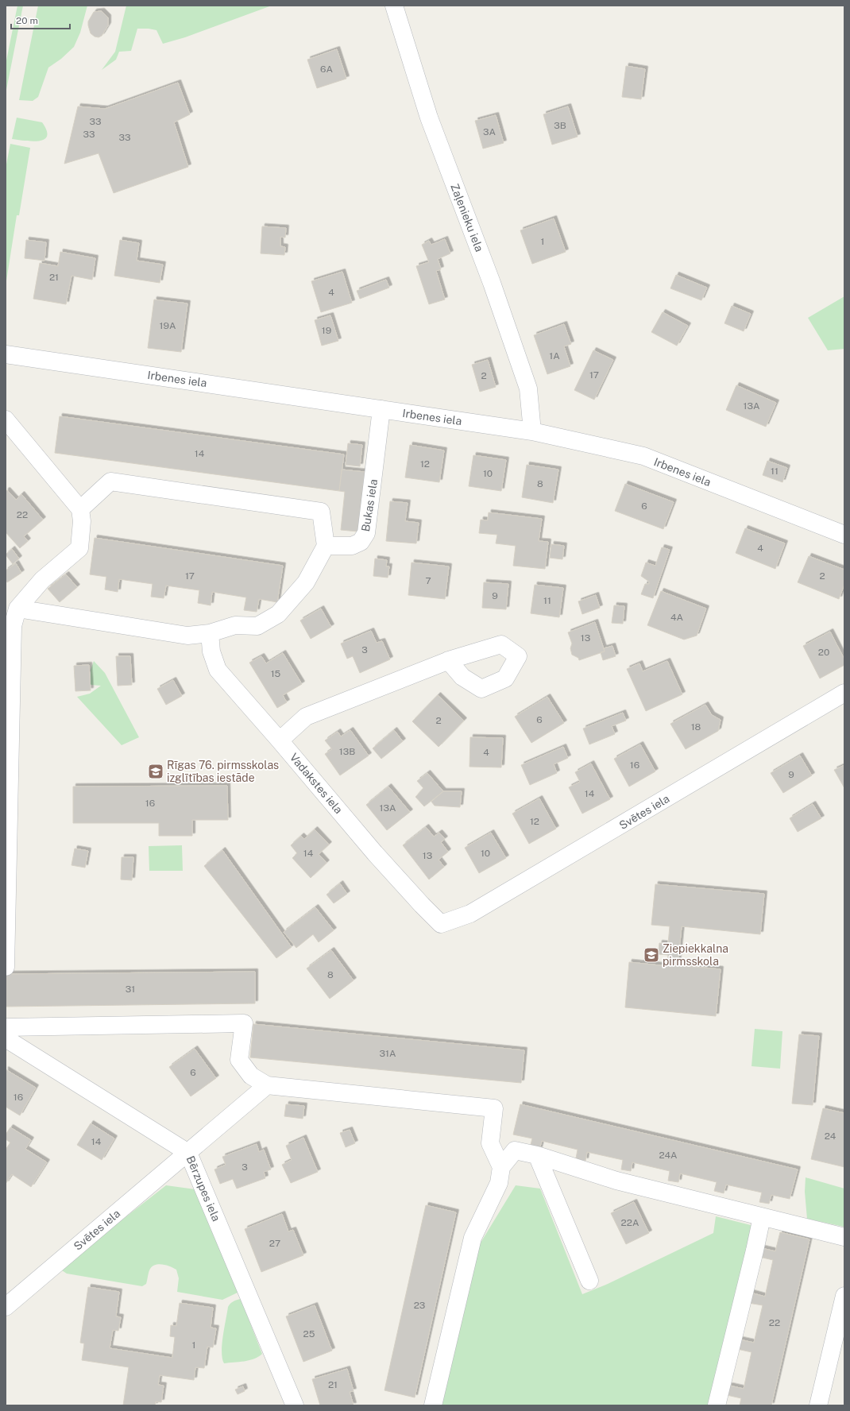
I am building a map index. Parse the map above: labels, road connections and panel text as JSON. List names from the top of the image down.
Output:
{
  "streets": {
    "street": [
      "Zaļenieku iela",
      "Irbenes iela",
      "Bukas iela",
      "Vadakstes iela",
      "Svētes iela",
      "Bērzupes iela"
    ]
  },
  "crossings": [
    ["Zaļenieku iela", "Irbenes iela"],
    ["Irbenes iela", "Bukas iela"],
    ["Vadakstes iela", "Svētes iela"],
    ["Svētes iela", "Bērzupes iela"]
  ],
  "places": {
    "school or university": ["Rīgas 76. pirmsskolas izglītības iestāde", "Ziepiekkalna pirmsskola"]
  },
  "house_numbers": [
    "6A",
    "33",
    "3B",
    "3A",
    "33",
    "33",
    "1",
    "21",
    "4",
    "19A",
    "19",
    "1A",
    "17",
    "2",
    "13A",
    "14",
    "12",
    "11",
    "10",
    "8",
    "6",
    "22",
    "4",
    "17",
    "2",
    "7",
    "9",
    "11",
    "4A",
    "13",
    "3",
    "20",
    "15",
    "6",
    "2",
    "18",
    "13B",
    "4",
    "16",
    "9",
    "14",
    "16",
    "13A",
    "12",
    "14",
    "10",
    "13",
    "8",
    "31",
    "31A",
    "6",
    "16",
    "24",
    "14",
    "24A",
    "3",
    "22A",
    "27",
    "23",
    "22",
    "25",
    "1",
    "21"
  ],
  "scale_bar": "20 m"
}
